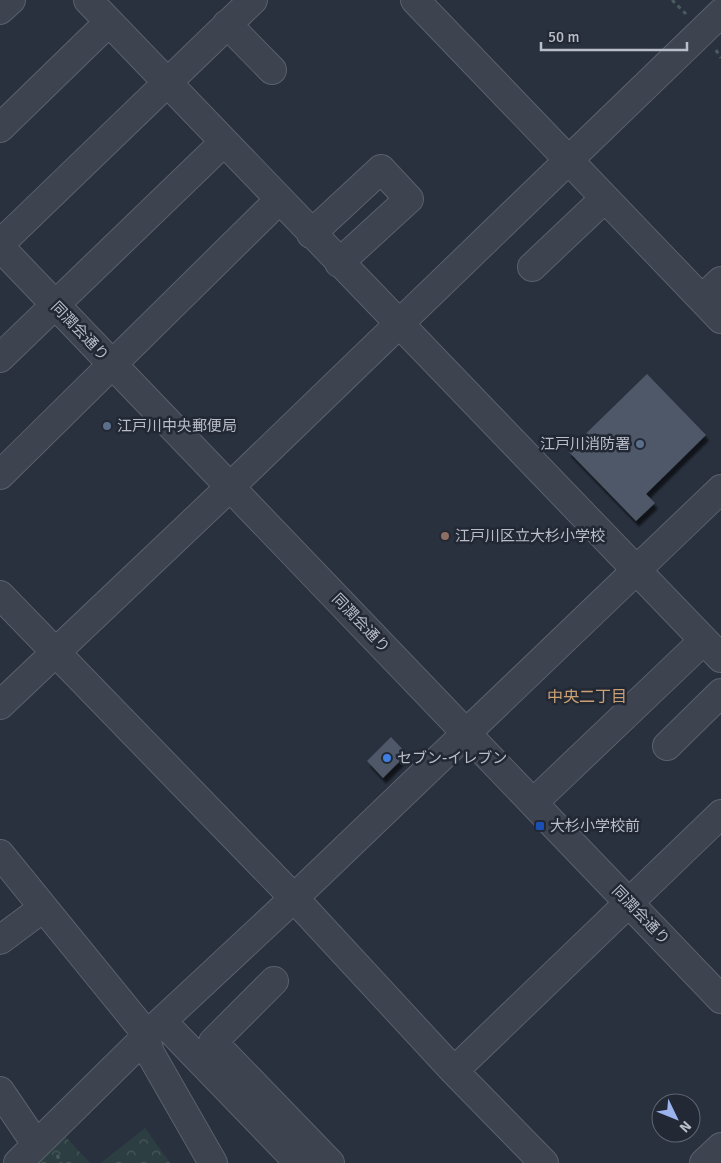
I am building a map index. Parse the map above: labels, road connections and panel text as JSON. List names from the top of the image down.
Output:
{
  "streets": {
    "street": ["同潤会通り"]
  },
  "districts": ["中央二丁目"],
  "places": {
    "other": [
      "江戸川中央郵便局",
      "江戸川消防署",
      "江戸川区立大杉小学校",
      "セブン-イレブン"
    ],
    "transit": ["大杉小学校前"]
  },
  "scale_bar": "50 m",
  "north": "bottom right"
}
